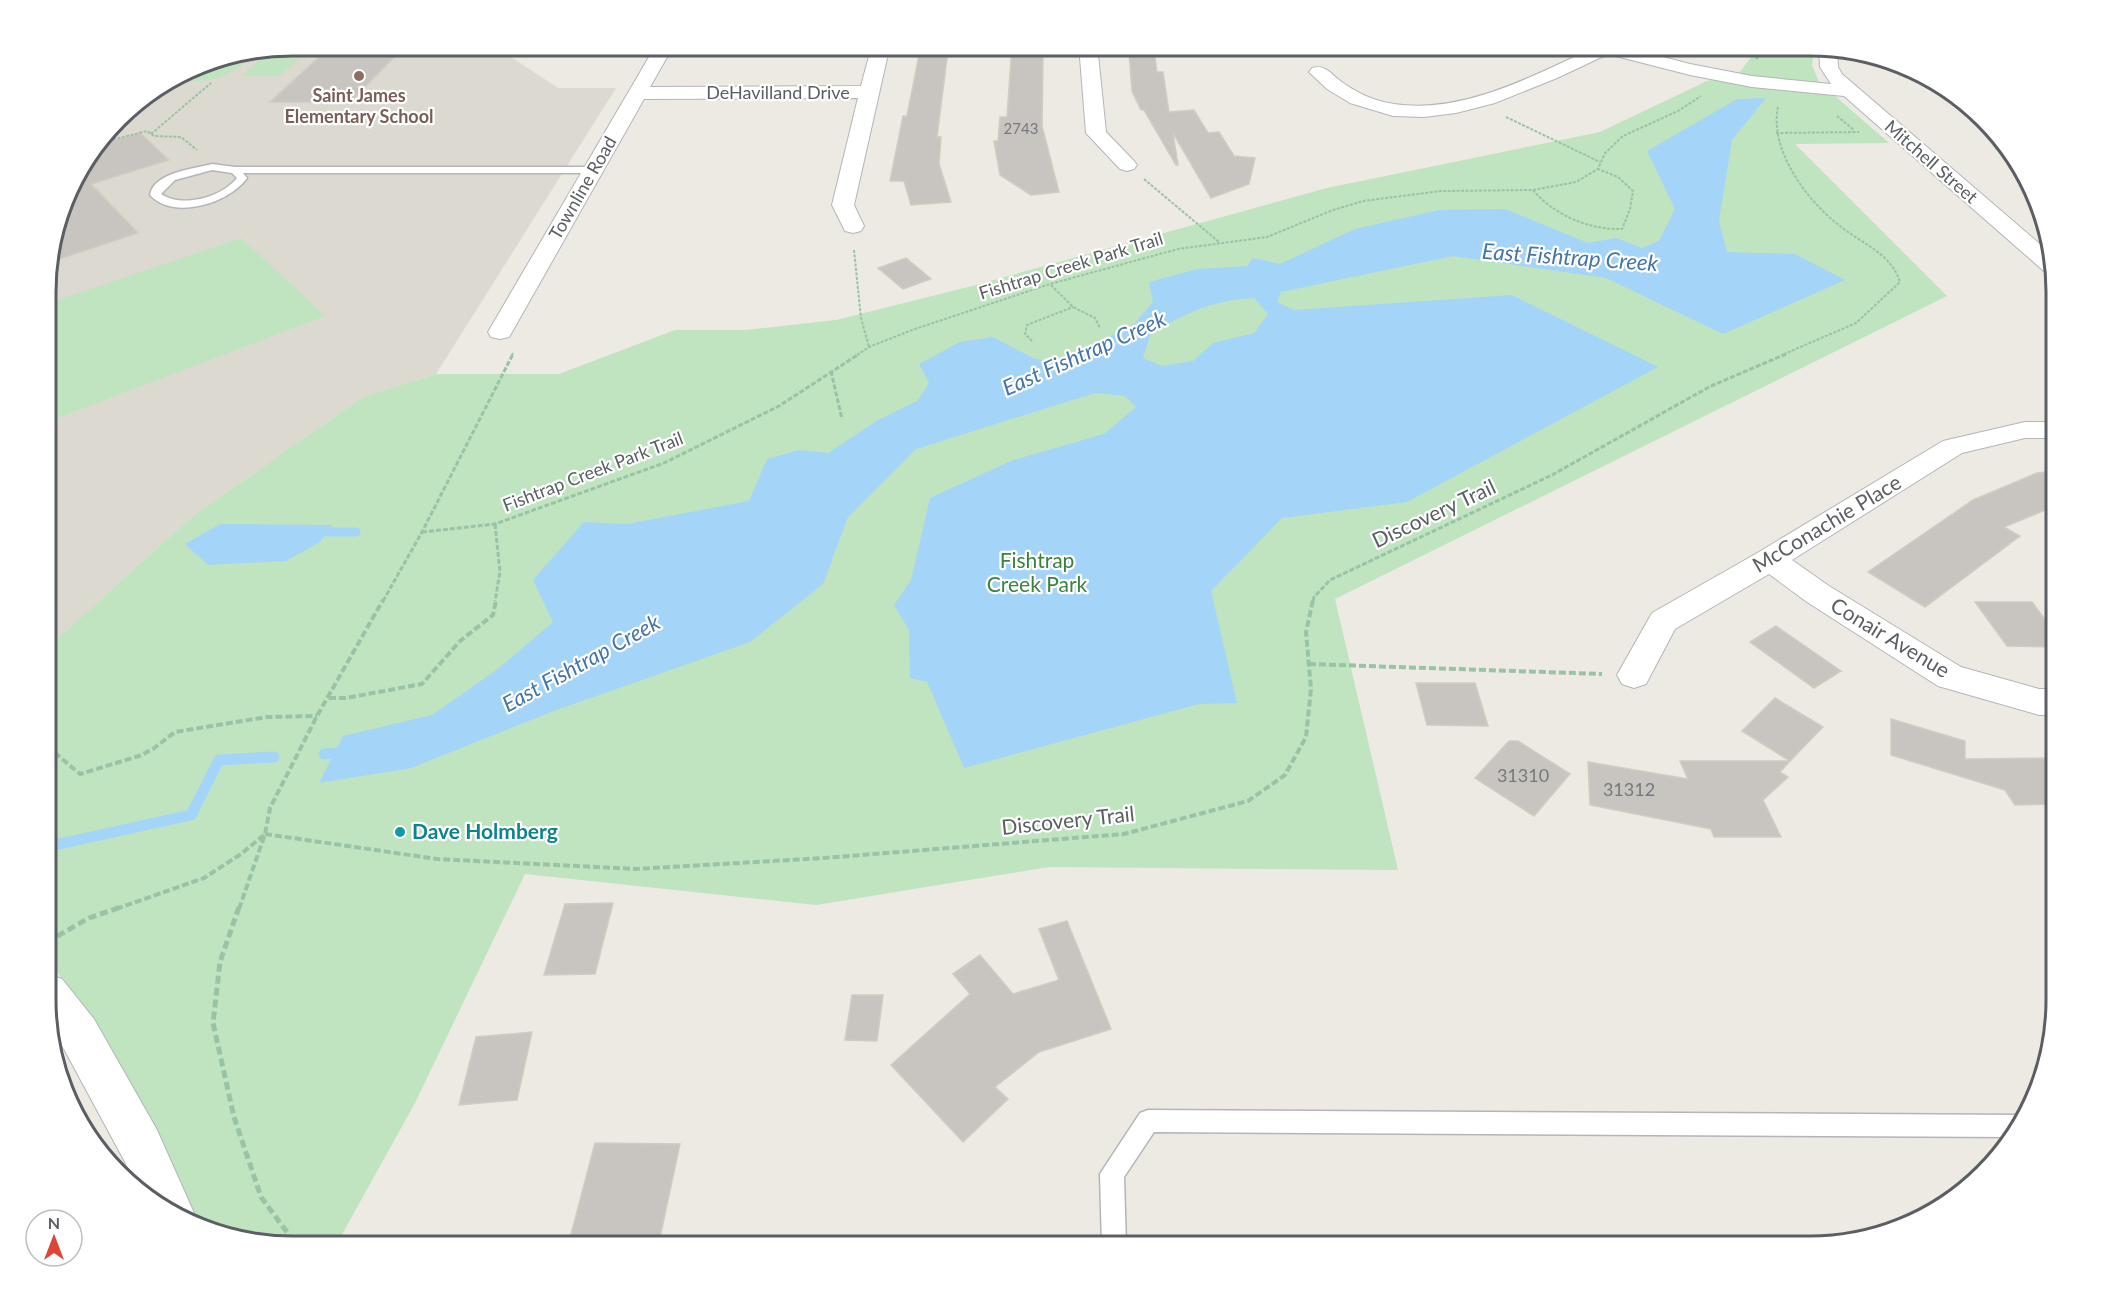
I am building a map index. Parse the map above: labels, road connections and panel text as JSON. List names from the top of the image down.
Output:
{
  "streets": {
    "street": [
      "DeHavilland Drive",
      "Mitchell Street",
      "Townline Road",
      "McConachie Place",
      "Conair Avenue"
    ],
    "path": ["Fishtrap Creek Park Trail", "Discovery Trail"]
  },
  "crossings": [
    ["DeHavilland Drive", "Townline Road"],
    ["McConachie Place", "Conair Avenue"]
  ],
  "water": ["East Fishtrap Creek"],
  "parks": ["Fishtrap Creek Park"],
  "places": ["Saint James Elementary School", "Dave Holmberg"],
  "house_numbers": ["2743", "31310", "31312"],
  "north": "top"
}
